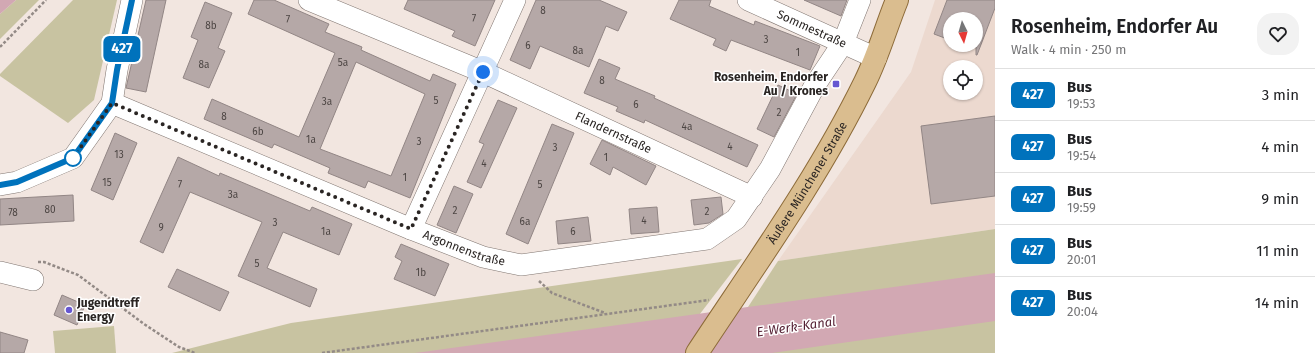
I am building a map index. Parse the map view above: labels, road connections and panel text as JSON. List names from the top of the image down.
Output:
{
  "streets": {
    "main road": ["Äußere Münchener Straße"],
    "street": ["Sommestraße", "Flandernstraße", "Argonnenstraße"]
  },
  "crossings": [
    ["Sommestraße", "Äußere Münchener Straße"],
    ["Flandernstraße", "Argonnenstraße"]
  ],
  "water": ["E-Werk-Kanal"],
  "places": {
    "transit": ["Rosenheim, Endorfer Au / Krones"],
    "other": ["Jugendtreff Energy"]
  },
  "lines": ["bus line 427"],
  "house_numbers": [
    "8",
    "7",
    "7",
    "8b",
    "3",
    "6",
    "8a",
    "1",
    "5a",
    "8a",
    "8",
    "5",
    "3a",
    "6",
    "2",
    "8",
    "4a",
    "6b",
    "1a",
    "3",
    "4",
    "3",
    "13",
    "1",
    "4",
    "1",
    "15",
    "7",
    "5",
    "3a",
    "80",
    "2",
    "2",
    "78",
    "4",
    "6a",
    "3",
    "9",
    "1a",
    "6",
    "5",
    "1b"
  ],
  "north": "bottom",
  "page": {
    "on_map": "427",
    "heading": ["Rosenheim, Endorfer Au", "Walk · 4 min · 250 m"],
    "list": [
      {
        "mark": "427",
        "name": "Bus",
        "note": "19:53",
        "value": "3 min"
      },
      {
        "mark": "427",
        "name": "Bus",
        "note": "19:54",
        "value": "4 min"
      },
      {
        "mark": "427",
        "name": "Bus",
        "note": "19:59",
        "value": "9 min"
      },
      {
        "mark": "427",
        "name": "Bus",
        "note": "20:01",
        "value": "11 min"
      },
      {
        "mark": "427",
        "name": "Bus",
        "note": "20:04",
        "value": "14 min"
      }
    ]
  }
}
